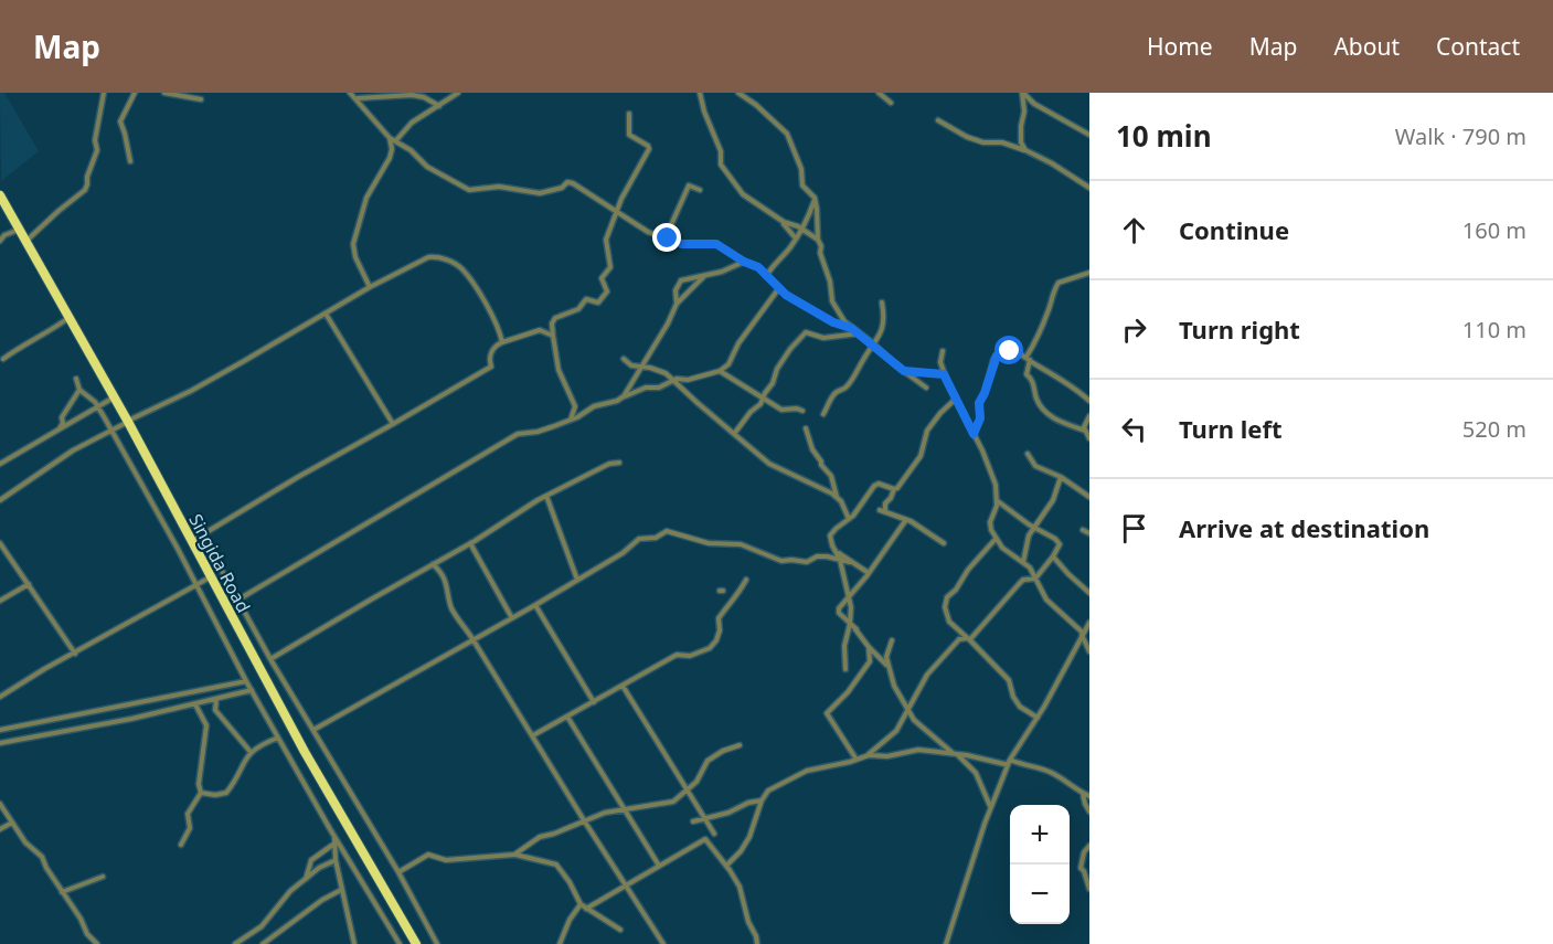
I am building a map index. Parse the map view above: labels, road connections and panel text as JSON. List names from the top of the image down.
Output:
{
  "streets": {
    "highway": ["Singida Road"]
  },
  "page": {
    "header": "Map",
    "nav": [
      "Home",
      "Map",
      "About",
      "Contact"
    ],
    "heading": ["10 min", "Walk · 790 m"],
    "list": [
      ["Continue", "160 m"],
      ["Turn right", "110 m"],
      ["Turn left", "520 m"],
      "Arrive at destination"
    ],
    "map_buttons": ["+", "−"]
  }
}
